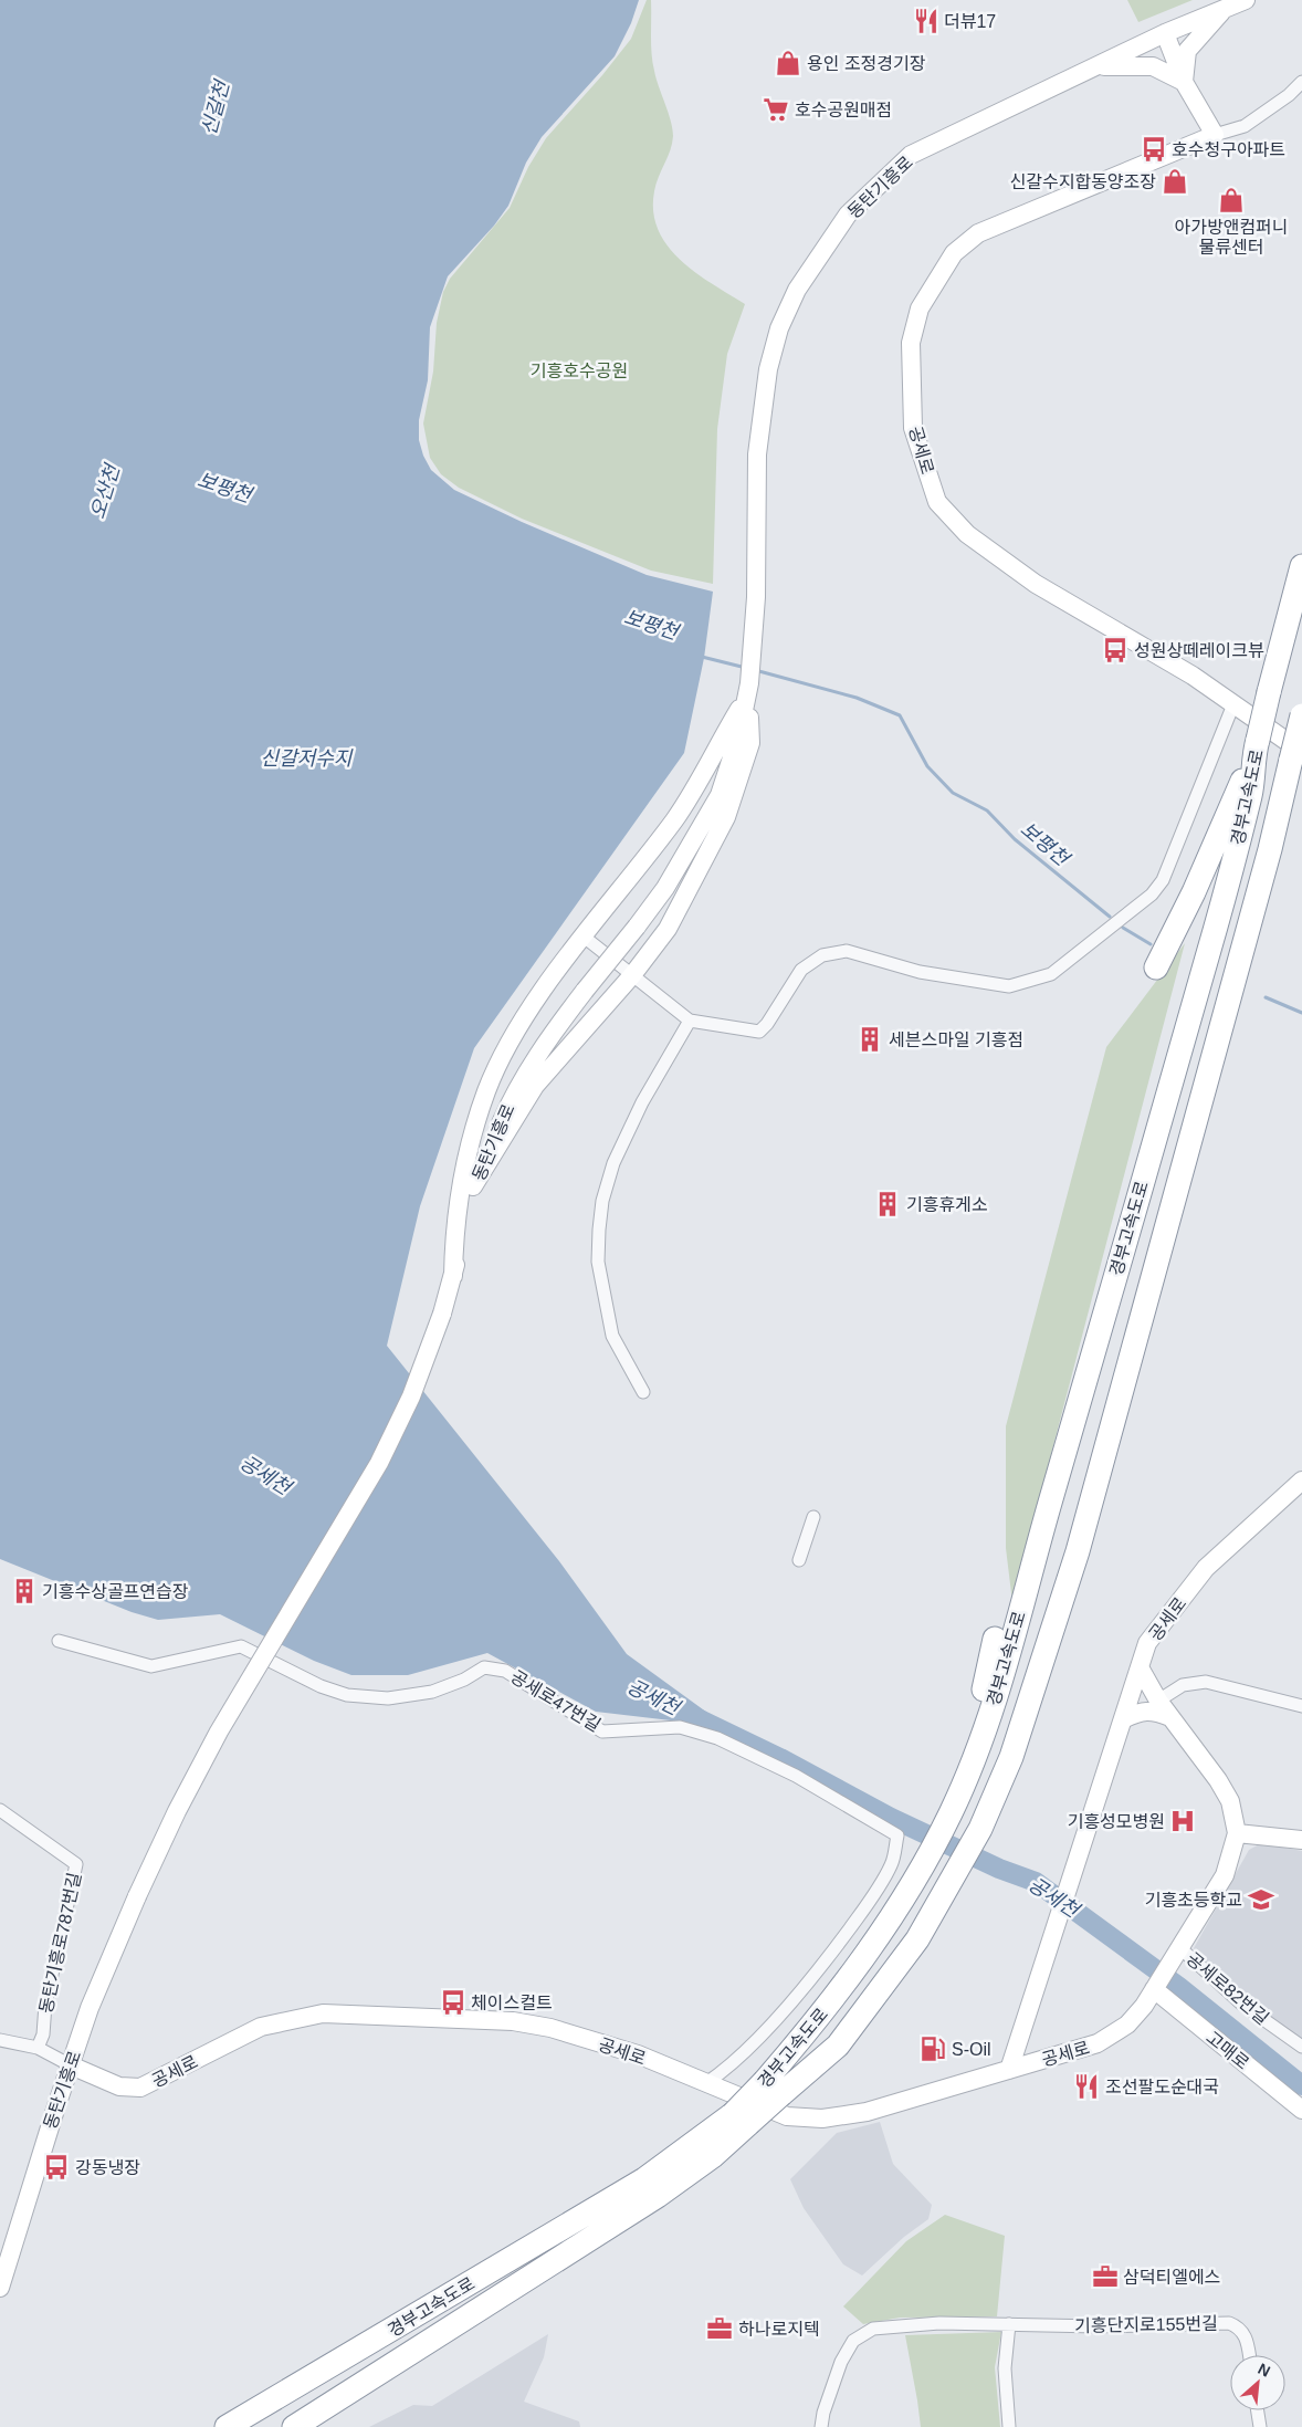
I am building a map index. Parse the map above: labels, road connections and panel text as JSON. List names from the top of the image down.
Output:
{
  "streets": {
    "highway": ["경부고속도로"],
    "main road": ["동탄기흥로", "공세로", "고매로"],
    "street": [
      "공세로47번길",
      "동탄기흥로787번길",
      "공세로82번길",
      "기흥단지로155번길"
    ]
  },
  "crossings": [
    ["동탄기흥로", "공세로"],
    ["공세로", "경부고속도로"],
    ["공세로", "공세로47번길"],
    ["공세로", "공세로82번길"],
    ["공세로", "고매로"]
  ],
  "water": [
    "신갈천",
    "보평천",
    "오산천",
    "신갈저수지",
    "공세천"
  ],
  "parks": ["기흥호수공원"],
  "places": {
    "restaurant": ["더뷰17", "조선팔도순대국"],
    "shop": ["용인 조정경기장", "신갈수지합동양조장", "아가방앤컴퍼니 물류센터"],
    "supermarket": ["호수공원매점"],
    "bus stop": [
      "호수청구아파트",
      "성원상떼레이크뷰",
      "체이스컬트",
      "강동냉장"
    ],
    "building": ["세븐스마일 기흥점", "기흥휴게소", "기흥수상골프연습장"],
    "hospital": ["기흥성모병원"],
    "school or university": ["기흥초등학교"],
    "fuel station": ["S-Oil"],
    "office": ["삼덕티엘에스", "하나로지텍"]
  },
  "north": "top right"
}
